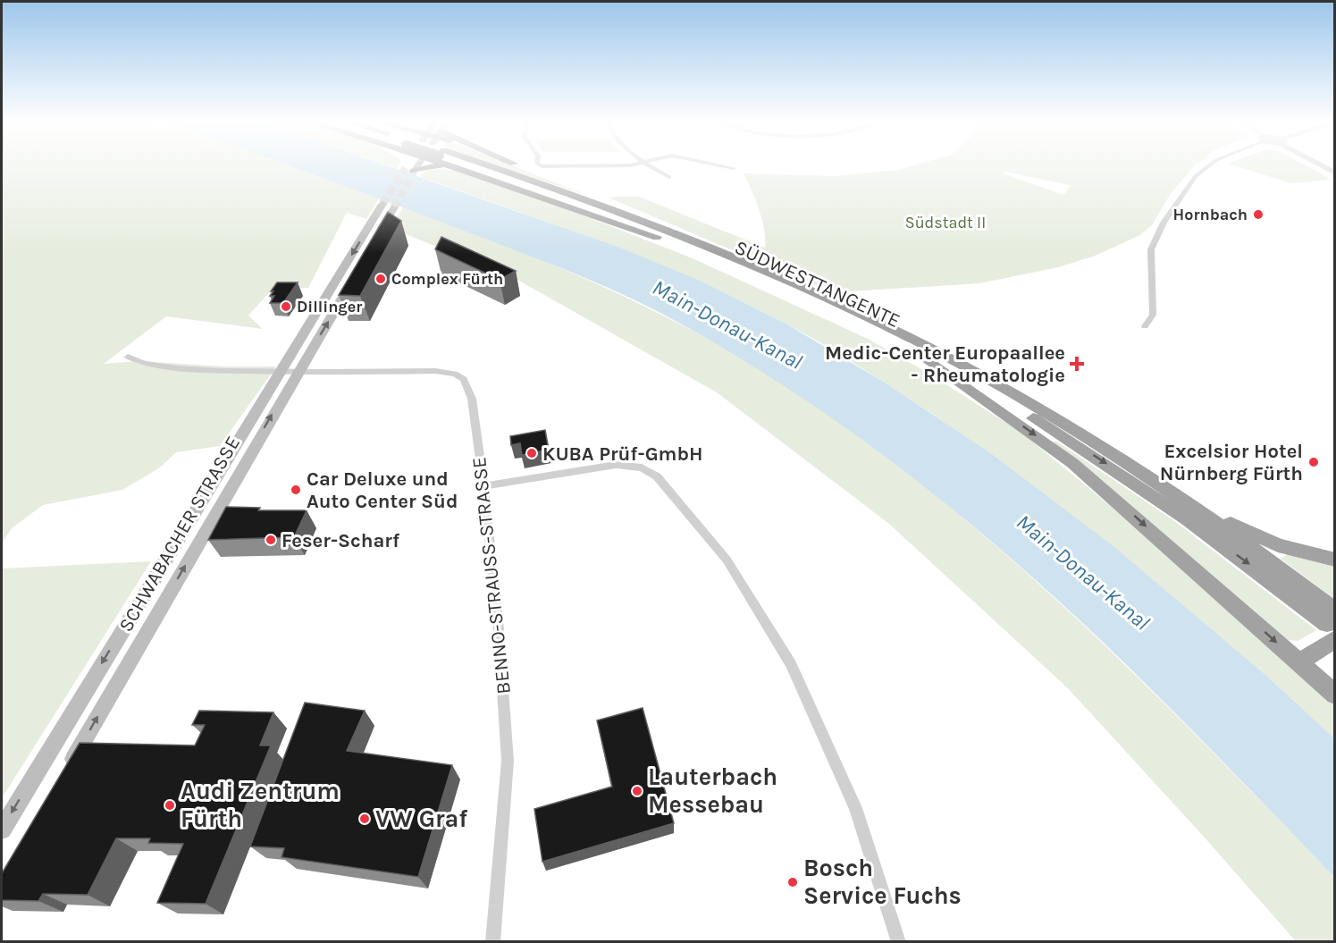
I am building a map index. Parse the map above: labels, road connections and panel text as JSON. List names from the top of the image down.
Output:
{
  "streets": {
    "highway": ["SÜDWESTTANGENTE"],
    "main road": ["SCHWABACHER STRASSE"],
    "street": ["BENNO-STRAUSS-STRASSE"]
  },
  "crossings": [
    ["SCHWABACHER STRASSE", "BENNO-STRAUSS-STRASSE"]
  ],
  "water": ["Main-Donau-Kanal"],
  "parks": ["Südstadt II"],
  "places": {
    "other": [
      "Hornbach",
      "Complex Fürth",
      "Dillinger",
      "KUBA Prüf-GmbH",
      "Excelsior Hotel Nürnberg Fürth",
      "Car Deluxe und Auto Center Süd",
      "Feser-Scharf",
      "Lauterbach Messebau",
      "Audi Zentrum Fürth",
      "VW Graf",
      "Bosch Service Fuchs"
    ],
    "health": ["Medic-Center Europaallee - Rheumatologie"]
  }
}
